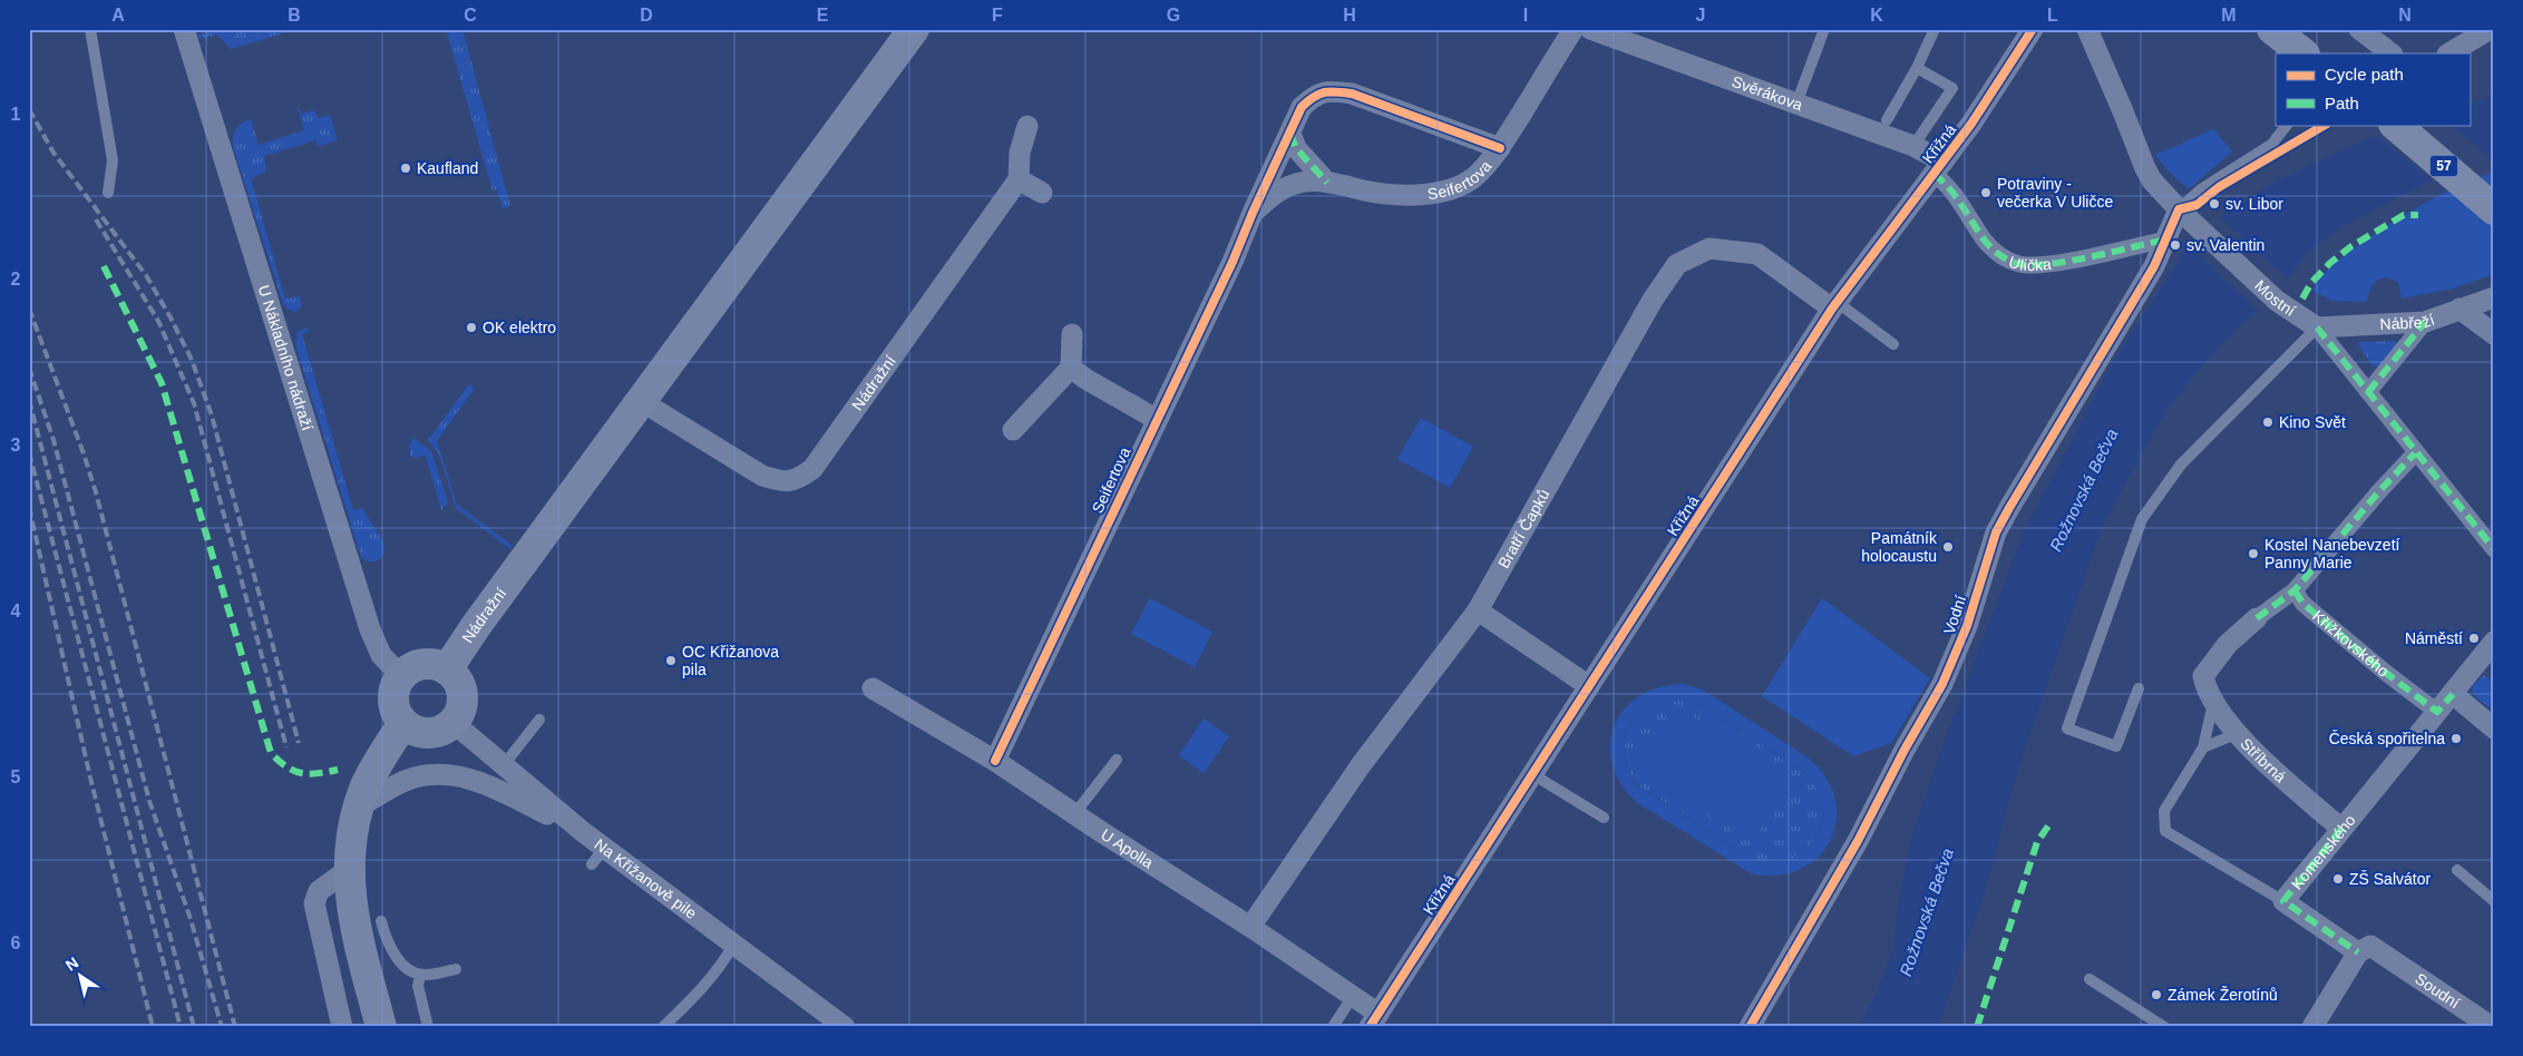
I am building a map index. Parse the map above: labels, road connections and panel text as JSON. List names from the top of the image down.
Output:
{
  "streets": {
    "main road": ["57", "Nádražní"],
    "street": [
      "Svěrákova",
      "Křižná",
      "Seifertova",
      "Ulička",
      "Mostní",
      "Nábřeží",
      "U Nákladního nádraží",
      "Bratří Čapků",
      "Vodní",
      "Křížkovského",
      "Stříbrná",
      "U Apolla",
      "Komenského",
      "Na Křižanově pile",
      "Soudní"
    ]
  },
  "crossings": [
    ["Svěrákova", "Křižná"],
    ["Svěrákova", "Ulička"],
    ["Křižná", "Ulička"],
    ["Křižná", "Bratří Čapků"],
    ["Křižná", "U Apolla"],
    ["Seifertova", "U Apolla"],
    ["Ulička", "Vodní"],
    ["Mostní", "Nábřeží"],
    ["Mostní", "Vodní"],
    ["U Nákladního nádraží", "Nádražní"],
    ["U Nákladního nádraží", "Na Křižanově pile"],
    ["Nádražní", "Na Křižanově pile"],
    ["Bratří Čapků", "U Apolla"],
    ["Křížkovského", "Komenského"],
    ["Stříbrná", "Komenského"],
    ["Komenského", "Soudní"]
  ],
  "water": ["Rožnovská Bečva"],
  "places": [
    "Kaufland",
    "Potraviny - večerka V Uličce",
    "sv. Libor",
    "sv. Valentin",
    "OK elektro",
    "Kino Svět",
    "Památník holocaustu",
    "Kostel Nanebevzetí Panny Marie",
    "Náměstí",
    "OC Křižanova pila",
    "Česká spořitelna",
    "ZŠ Salvátor",
    "Zámek Žerotínů"
  ],
  "legend": ["Cycle path", "Path"],
  "north": "top left",
  "grid": {
    "columns": [
      "A",
      "B",
      "C",
      "D",
      "E",
      "F",
      "G",
      "H",
      "I",
      "J",
      "K",
      "L",
      "M",
      "N"
    ],
    "rows": [
      "1",
      "2",
      "3",
      "4",
      "5",
      "6"
    ]
  }
}
